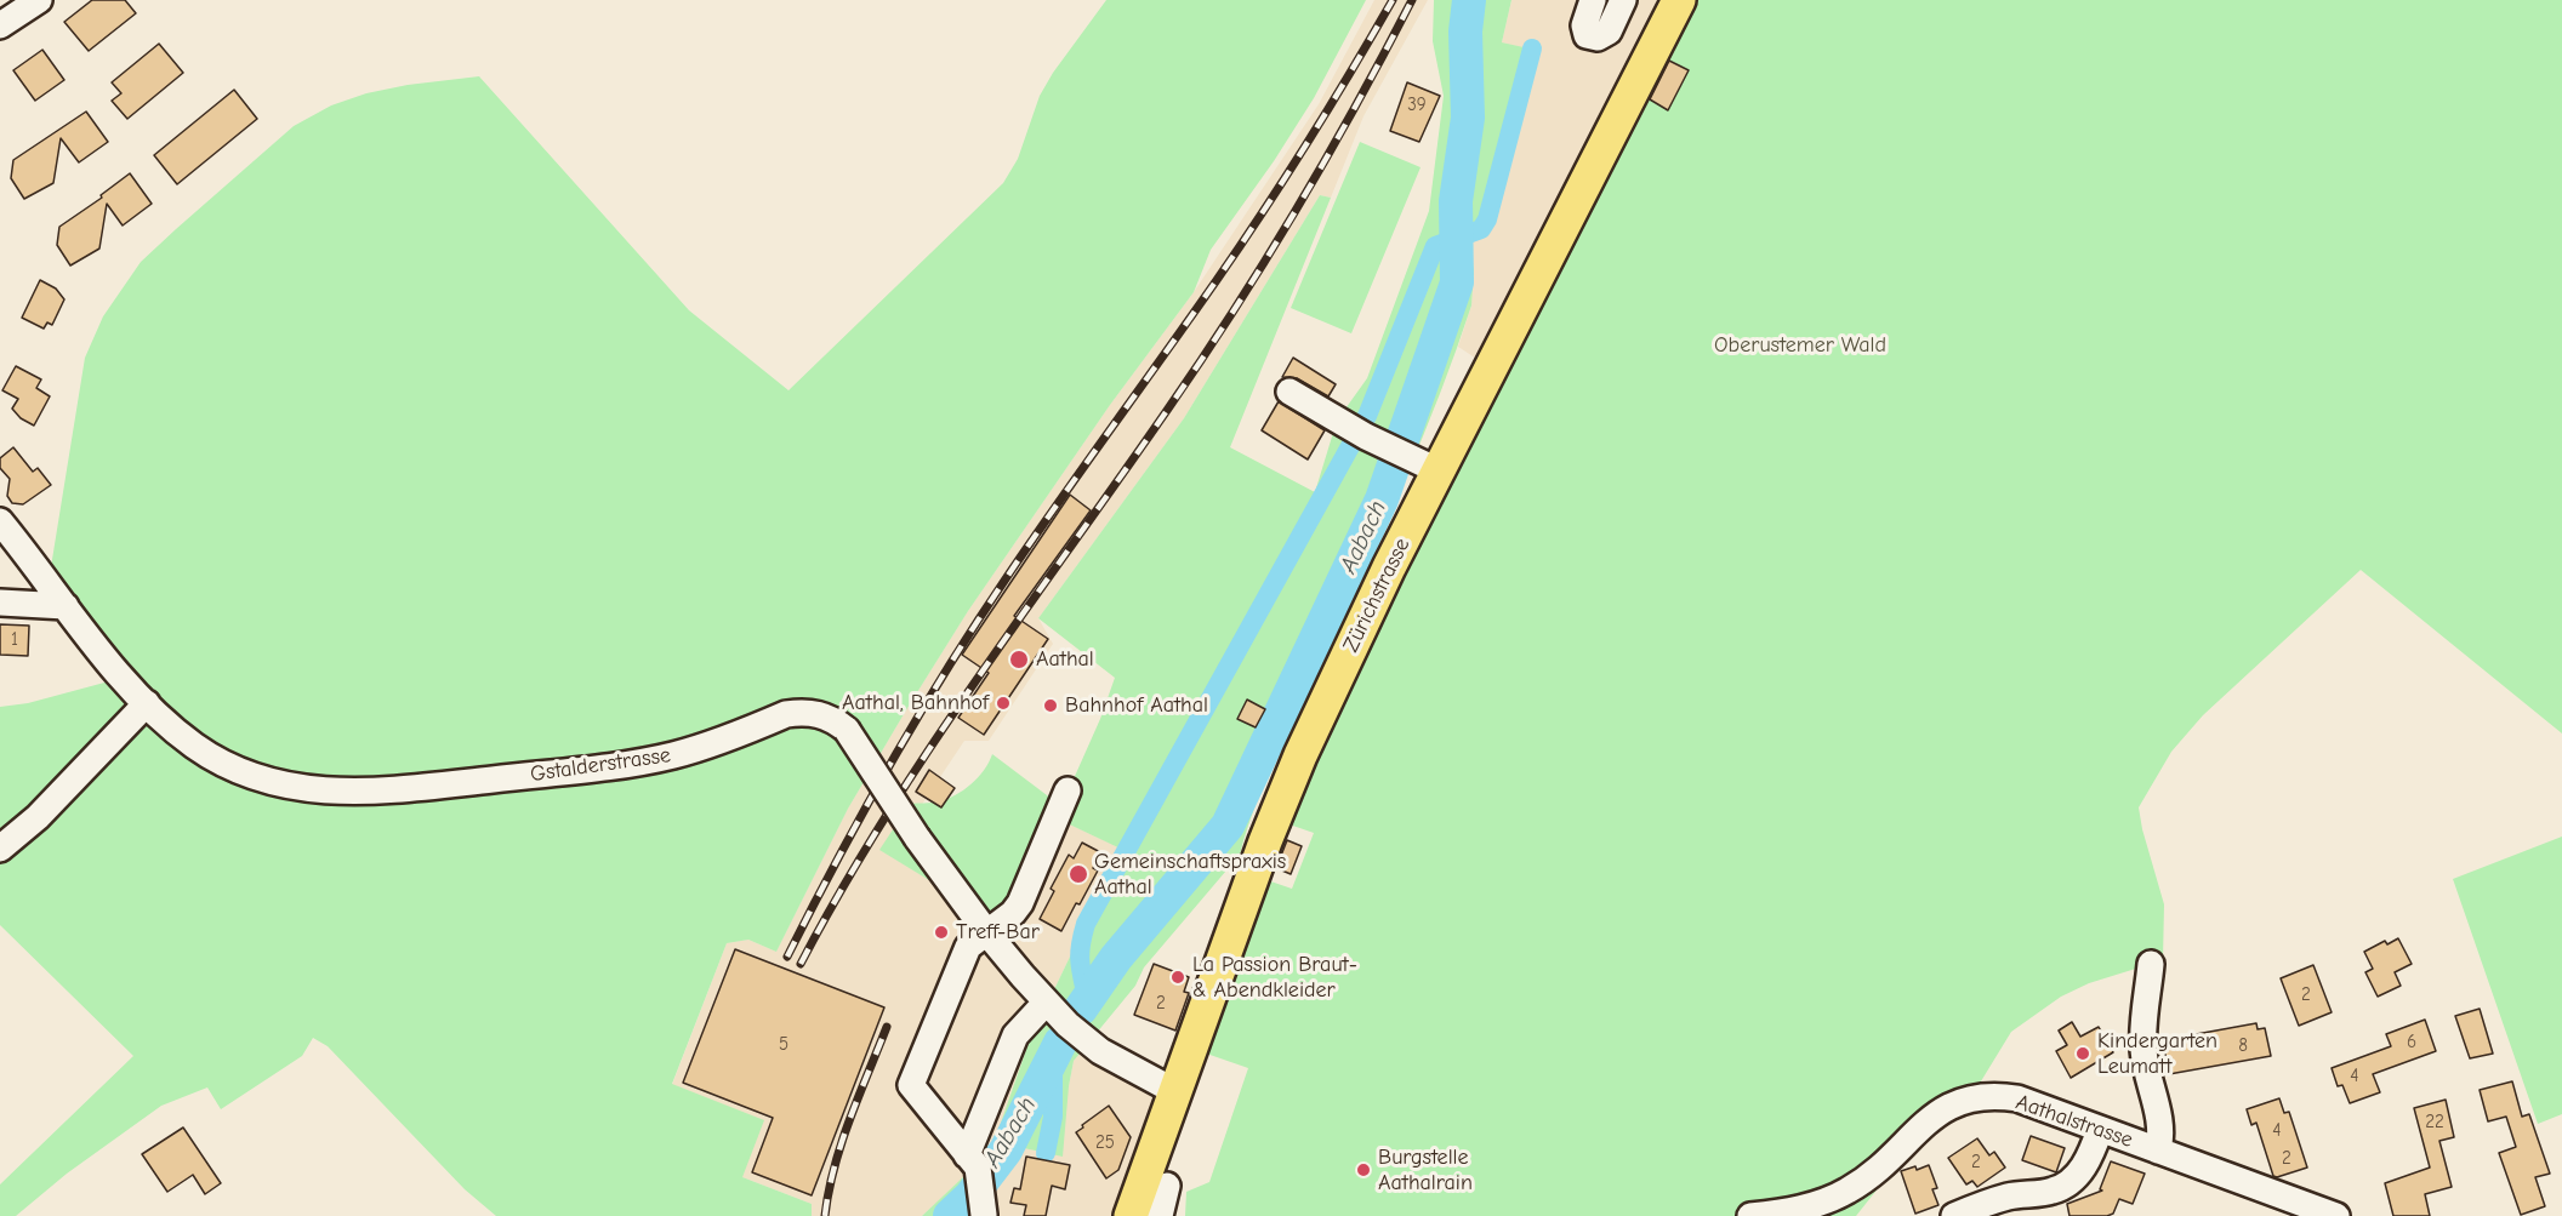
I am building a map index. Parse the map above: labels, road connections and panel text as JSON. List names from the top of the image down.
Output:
{
  "streets": {
    "main road": ["Zürichstrasse"],
    "street": ["Gstalderstrasse", "Aathalstrasse"]
  },
  "crossings": [
    ["Zürichstrasse", "Gstalderstrasse"]
  ],
  "water": ["Aabach"],
  "parks": ["Oberustemer Wald"],
  "places": [
    "Aathal",
    "Aathal, Bahnhof",
    "Bahnhof Aathal",
    "Gemeinschaftspraxis Aathal",
    "Treff-Bar",
    "La Passion Braut- & Abendkleider",
    "Kindergarten Leumatt",
    "Burgstelle Aathalrain"
  ],
  "house_numbers": [
    "39",
    "1",
    "2",
    "2",
    "6",
    "5",
    "8",
    "4",
    "22",
    "4",
    "25",
    "2",
    "2"
  ]
}
